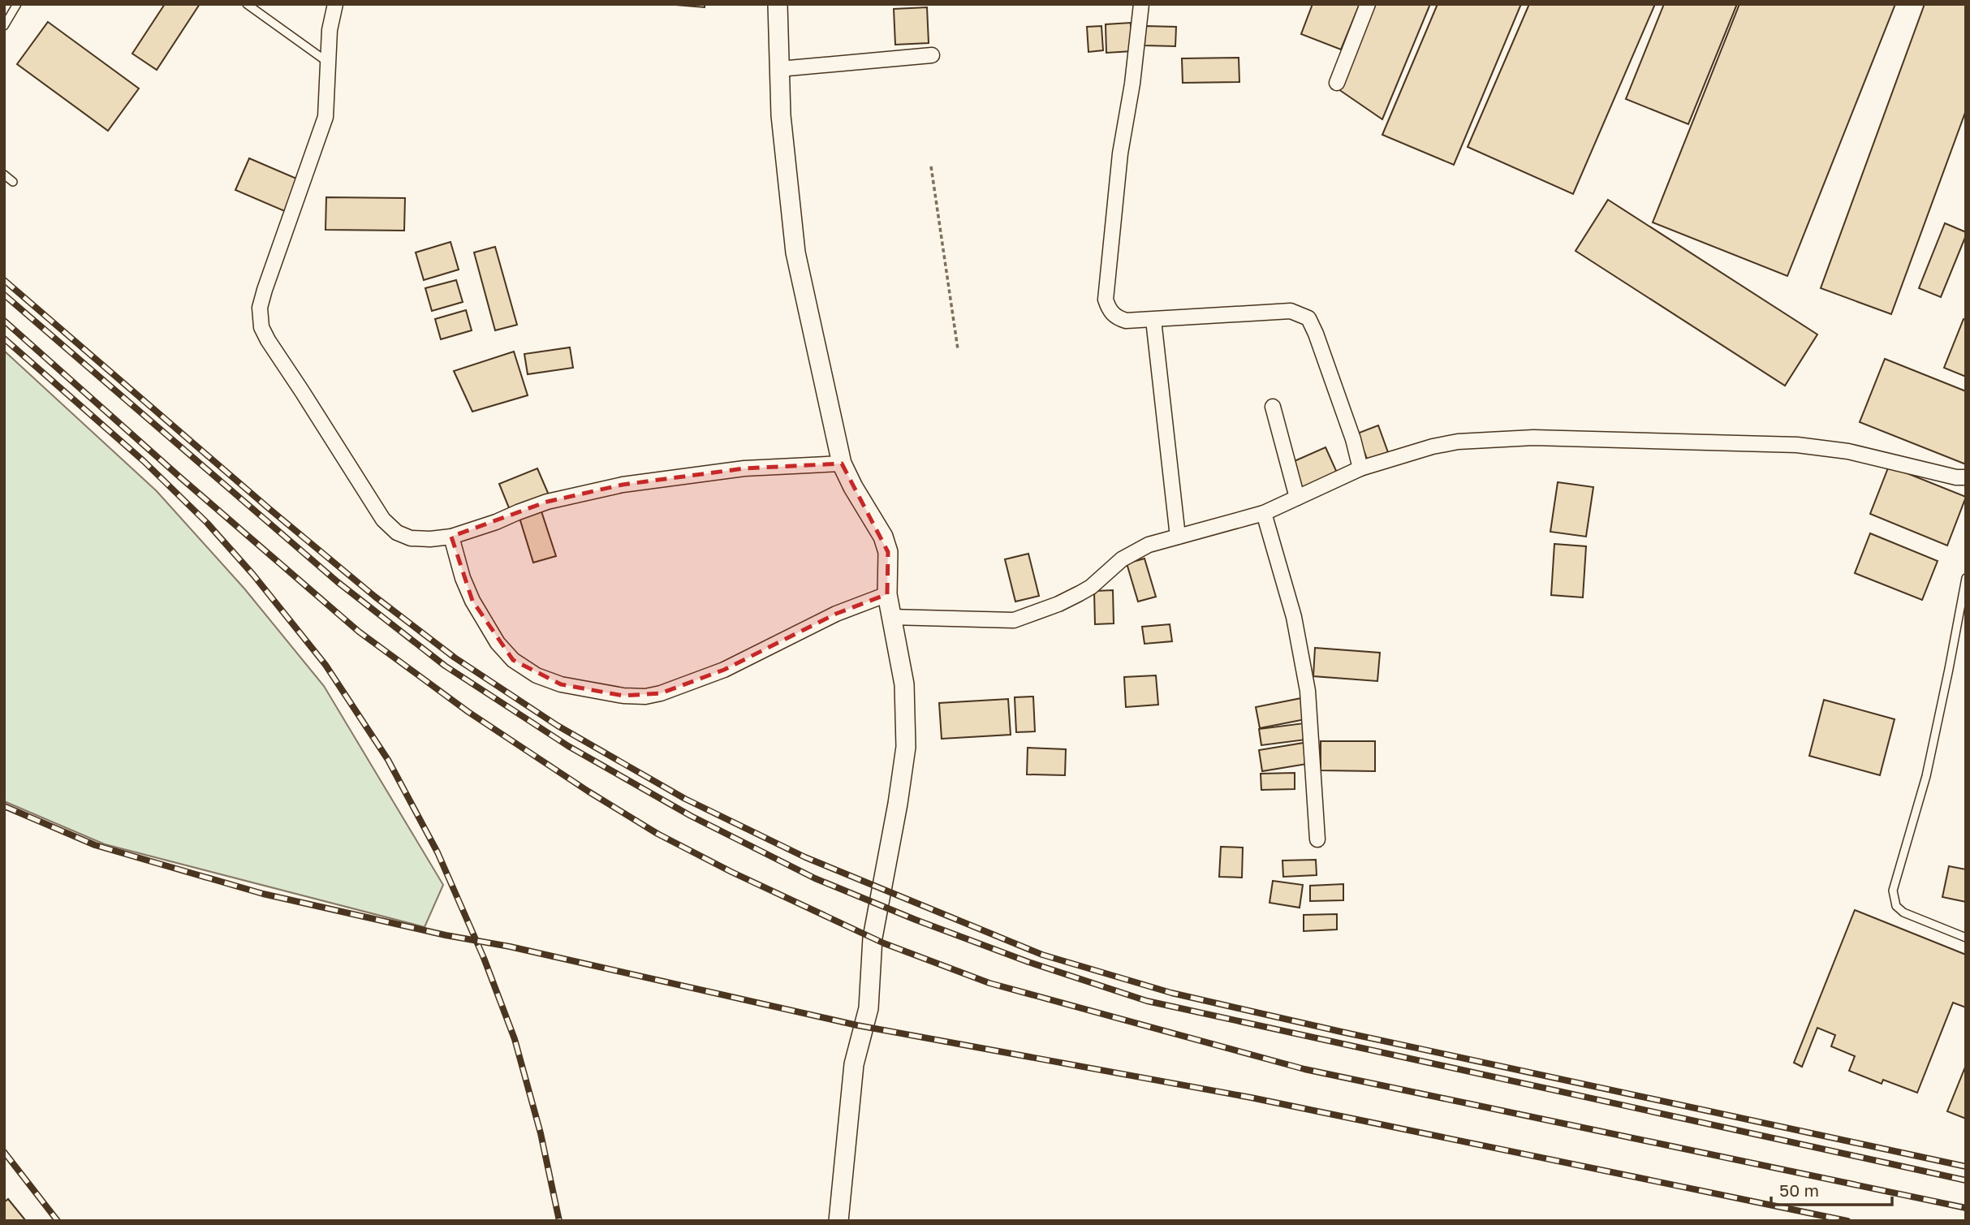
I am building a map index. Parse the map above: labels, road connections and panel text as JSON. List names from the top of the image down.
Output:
{
  "scale_bar": "50 m"
}
